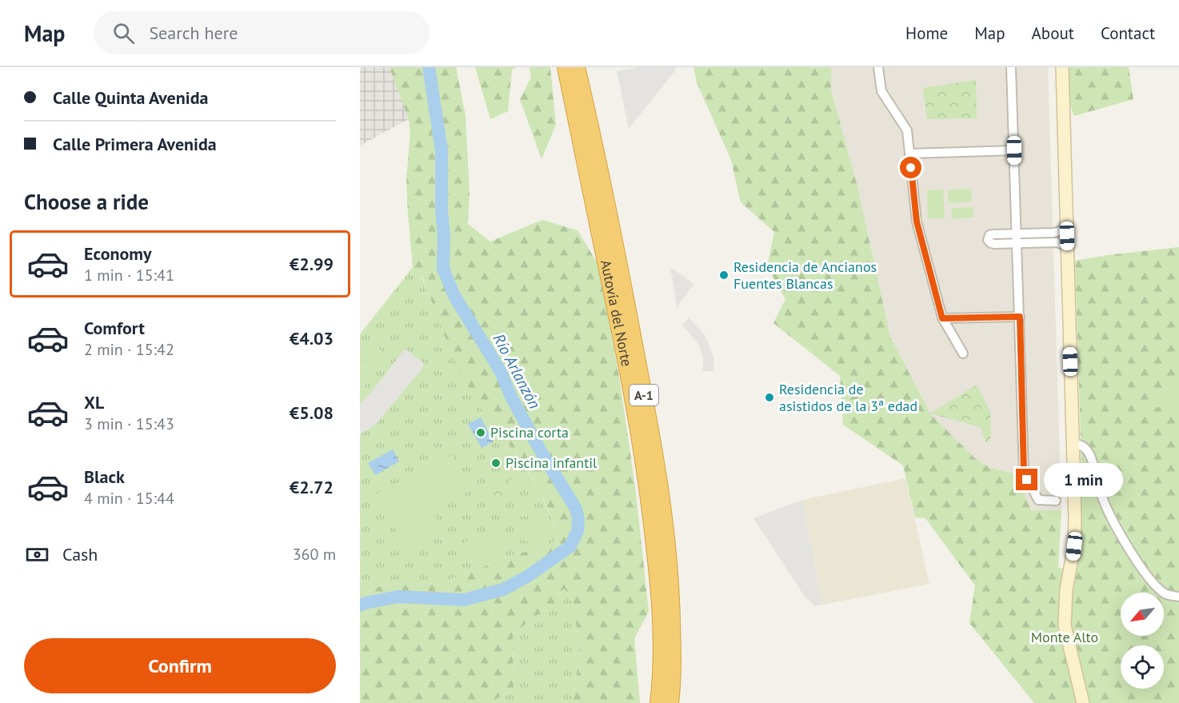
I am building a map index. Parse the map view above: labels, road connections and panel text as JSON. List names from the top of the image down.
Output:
{
  "streets": {
    "highway": ["Autovía del Norte", "A-1"]
  },
  "water": ["Río Arlanzón"],
  "parks": ["Monte Alto"],
  "places": [
    "Residencia de Ancianos Fuentes Blancas",
    "Residencia de asistidos de la 3ª edad",
    "Piscina corta",
    "Piscina infantil"
  ],
  "north": "bottom left",
  "page": {
    "header": "Map",
    "search": "Search here",
    "nav": [
      "Home",
      "Map",
      "About",
      "Contact"
    ],
    "banner": ["Calle Quinta Avenida", "Calle Primera Avenida"],
    "heading": "Choose a ride",
    "list": [
      {
        "name": "Economy",
        "note": "1 min · 15:41",
        "value": "€2.99"
      },
      {
        "name": "Comfort",
        "note": "2 min · 15:42",
        "value": "€4.03"
      },
      {
        "name": "XL",
        "note": "3 min · 15:43",
        "value": "€5.08"
      },
      {
        "name": "Black",
        "note": "4 min · 15:44",
        "value": "€2.72"
      }
    ],
    "bubble": "1 min",
    "pay": ["Cash", "360 m"],
    "buttons": "Confirm"
  }
}
